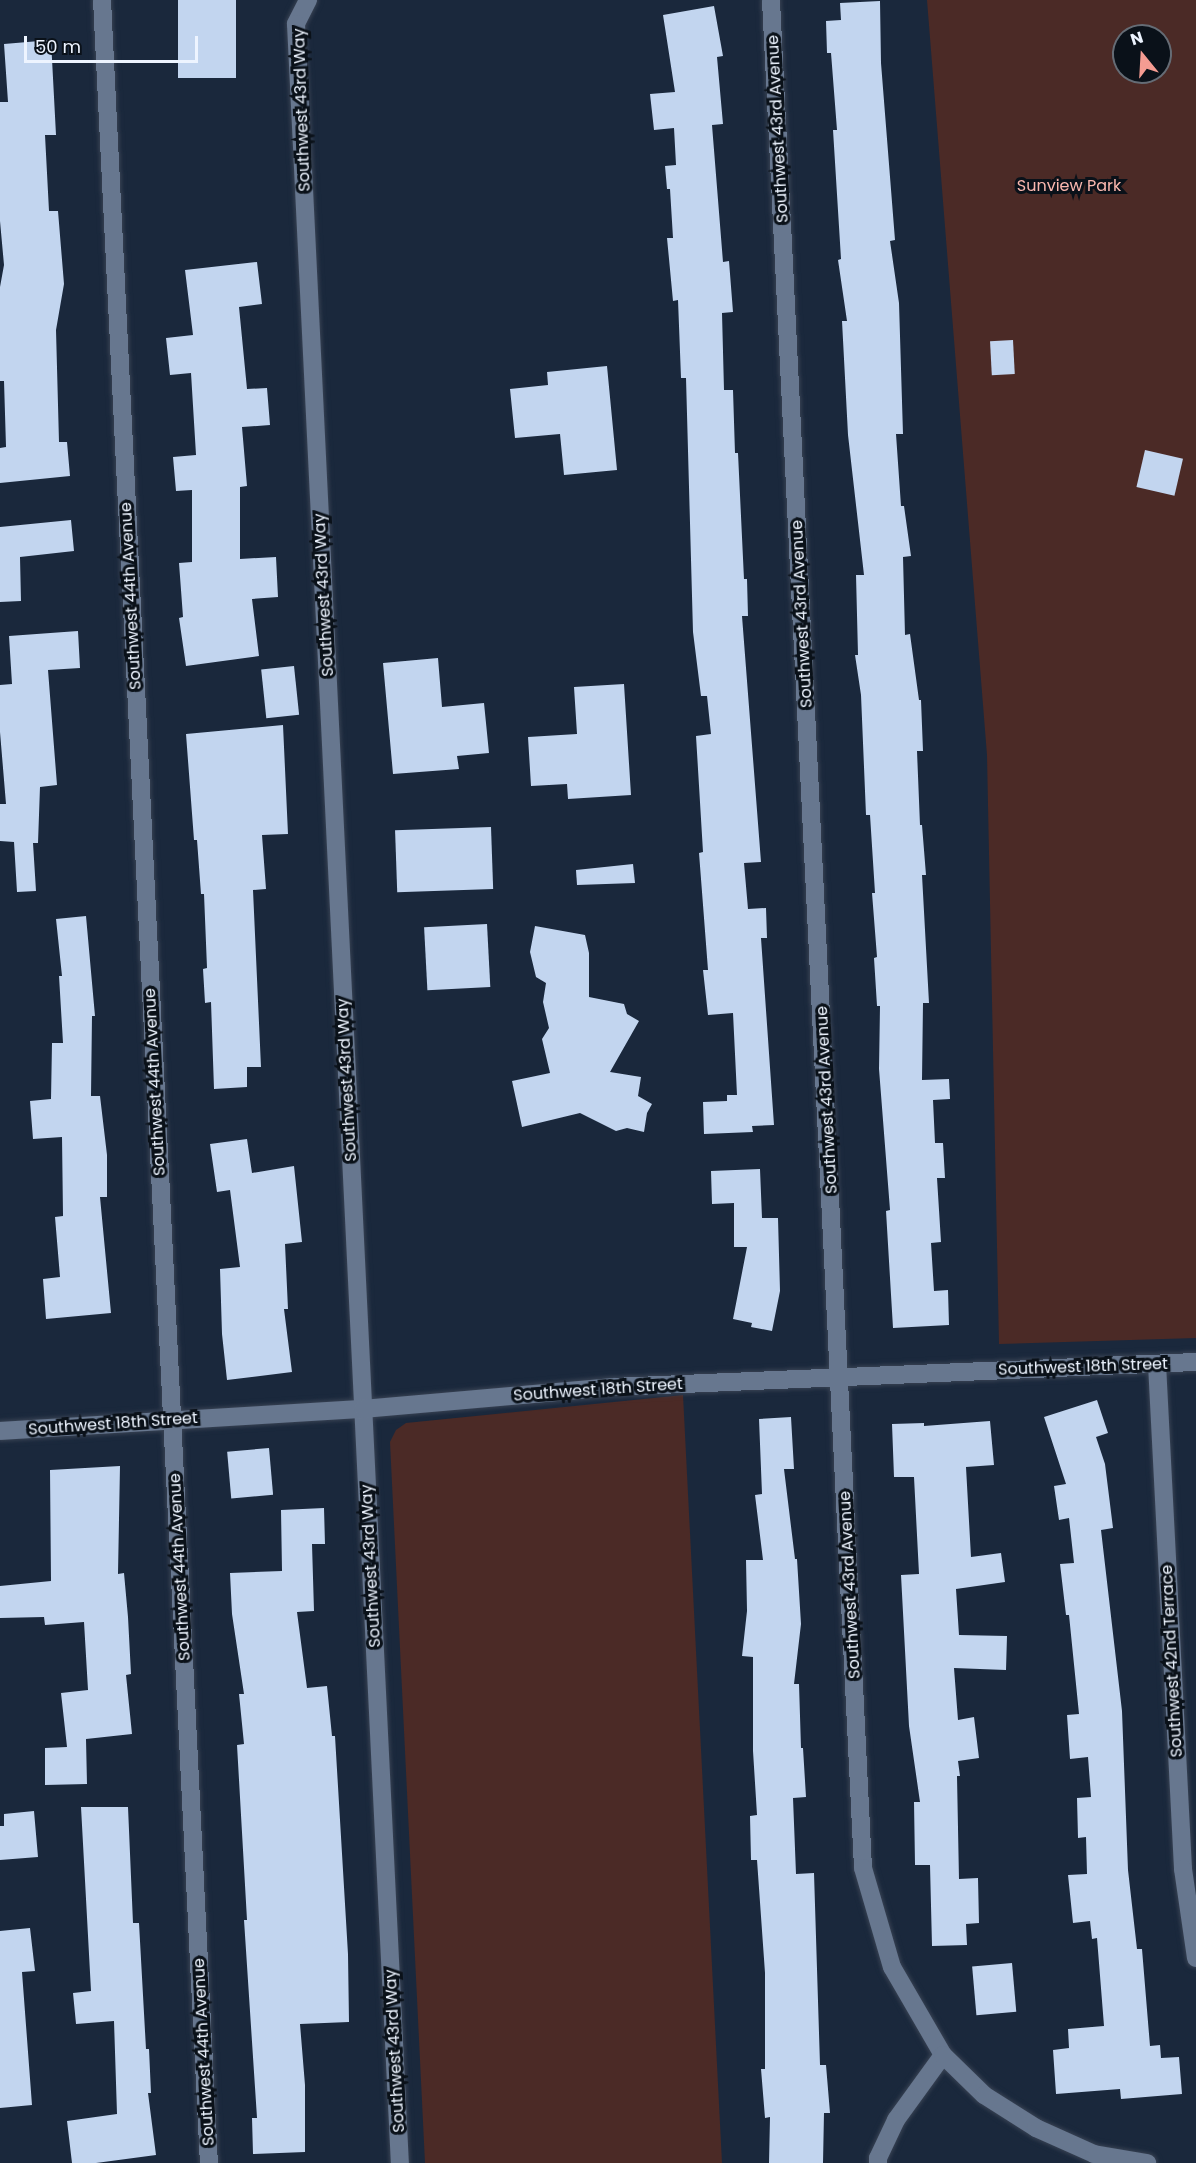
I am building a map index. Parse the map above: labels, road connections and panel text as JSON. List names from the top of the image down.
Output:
{
  "streets": {
    "street": [
      "Southwest 43rd Way",
      "Southwest 43rd Avenue",
      "Southwest 44th Avenue",
      "Southwest 18th Street",
      "Southwest 42nd Terrace"
    ]
  },
  "crossings": [
    ["Southwest 43rd Way", "Southwest 18th Street"],
    ["Southwest 43rd Avenue", "Southwest 18th Street"],
    ["Southwest 44th Avenue", "Southwest 18th Street"],
    ["Southwest 18th Street", "Southwest 42nd Terrace"]
  ],
  "parks": ["Sunview Park"],
  "scale_bar": "50 m",
  "north": "top"
}
